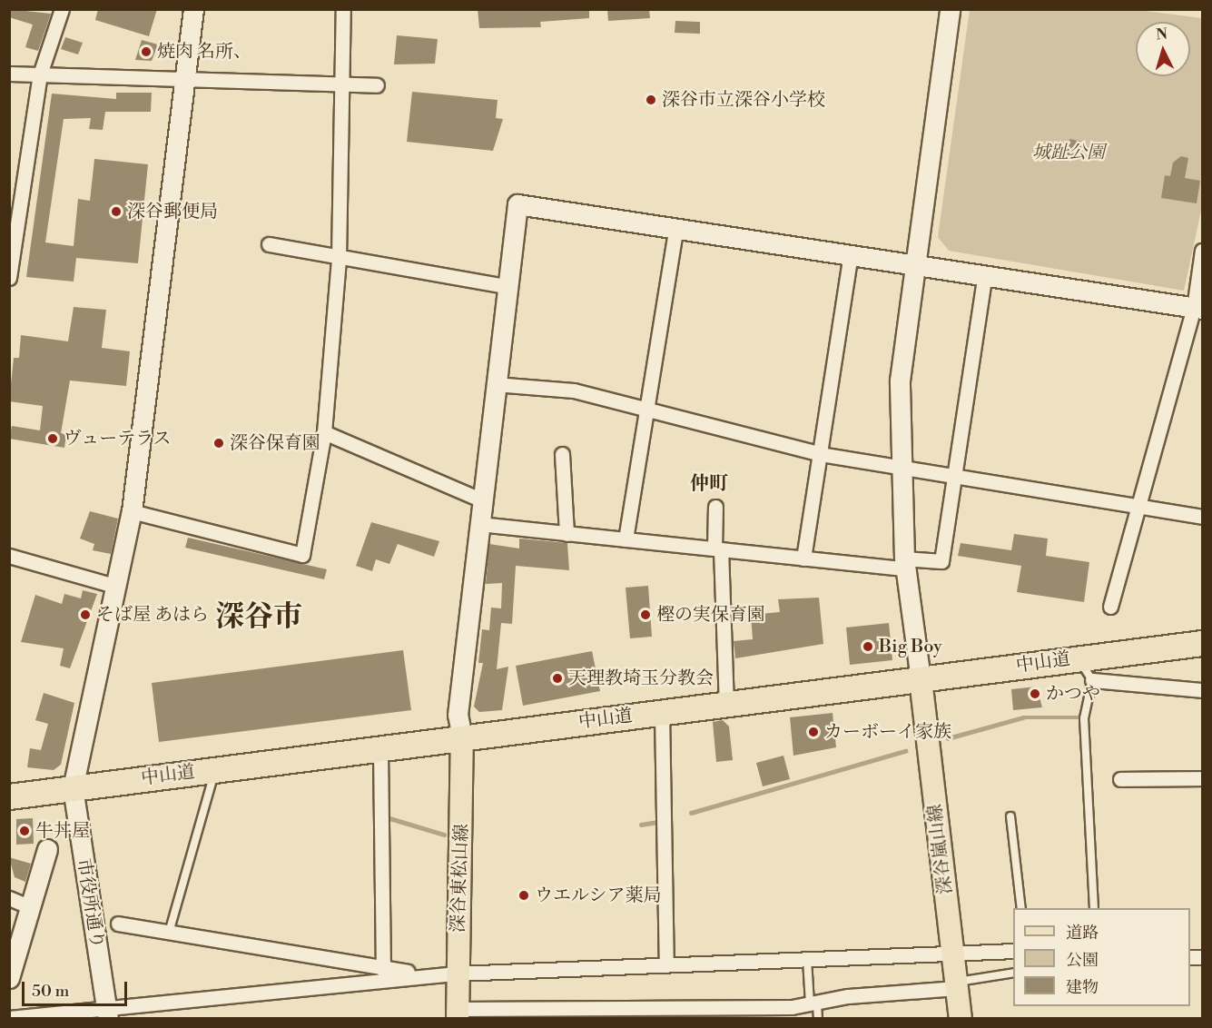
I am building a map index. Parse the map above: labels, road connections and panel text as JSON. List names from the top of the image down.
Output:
{
  "streets": {
    "highway": ["中山道"],
    "main road": ["深谷嵐山線", "深谷東松山線"],
    "street": ["市役所通り"]
  },
  "crossings": [
    ["中山道", "深谷嵐山線"],
    ["中山道", "深谷東松山線"],
    ["中山道", "市役所通り"]
  ],
  "districts": ["仲町", "深谷市"],
  "parks": ["城趾公園"],
  "places": [
    "焼肉 名所、",
    "深谷市立深谷小学校",
    "深谷郵便局",
    "ヴューテラス",
    "深谷保育園",
    "そば屋 あはら",
    "樫の実保育園",
    "Big Boy",
    "天理教埼玉分教会",
    "かつや",
    "カーボーイ家族",
    "牛丼屋",
    "ウエルシア薬局"
  ],
  "legend": ["道路", "公園", "建物"],
  "scale_bar": "50 m",
  "north": "top"
}
